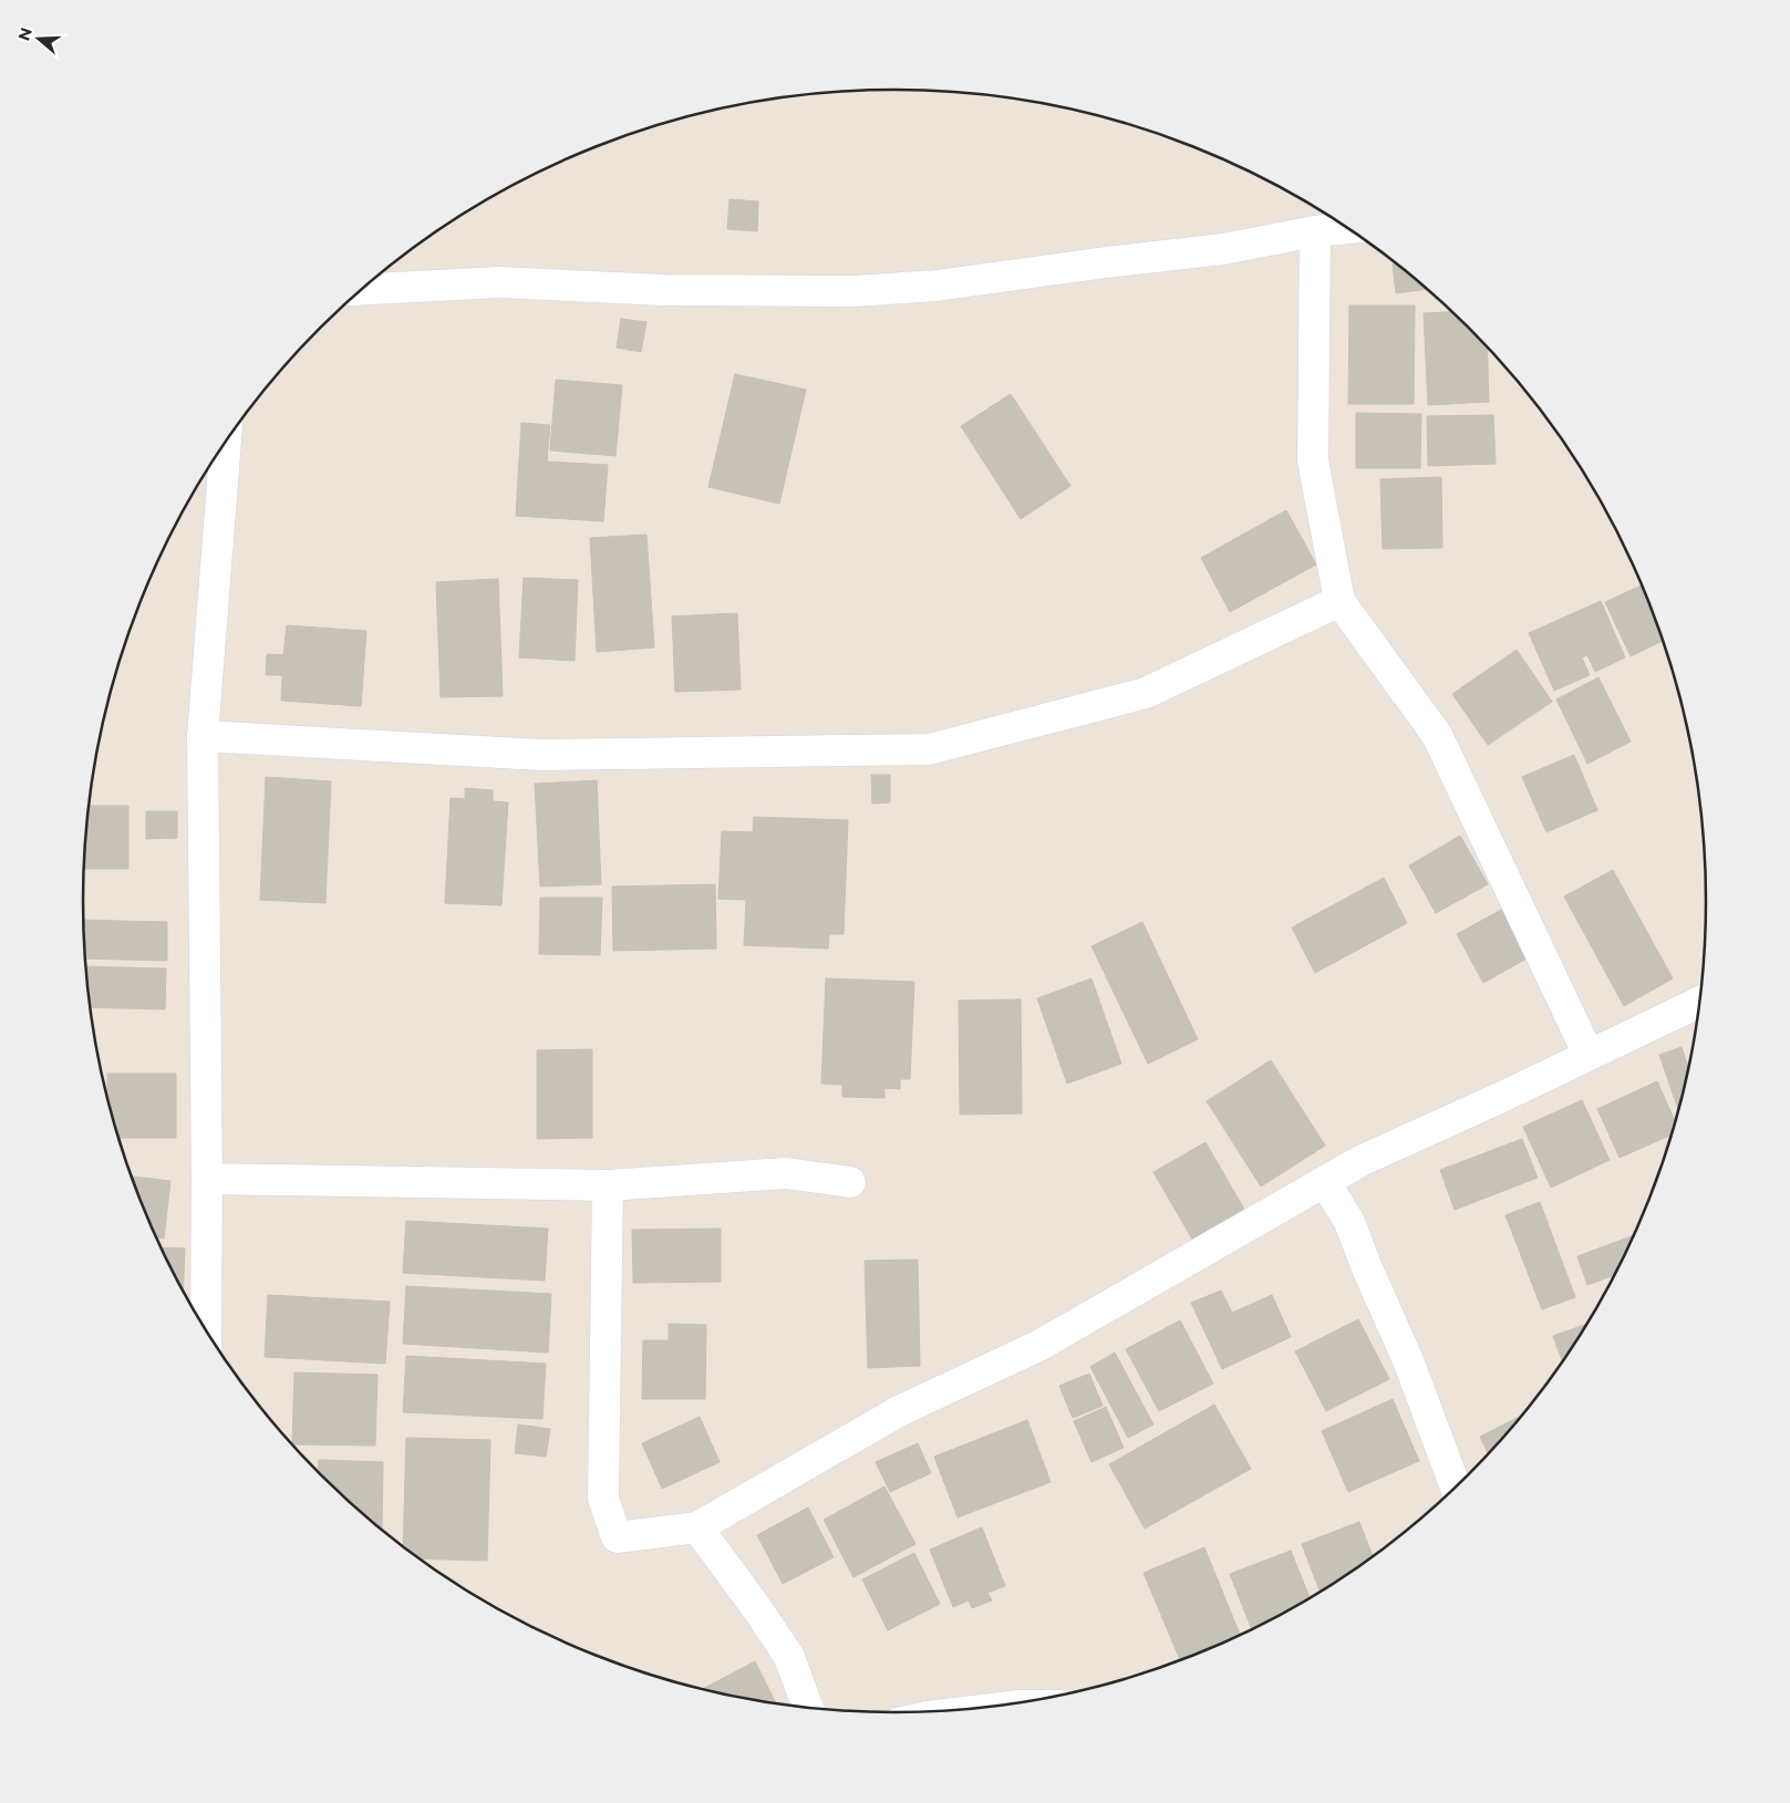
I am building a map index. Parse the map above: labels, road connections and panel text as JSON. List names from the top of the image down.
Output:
{
  "north": "left"
}
